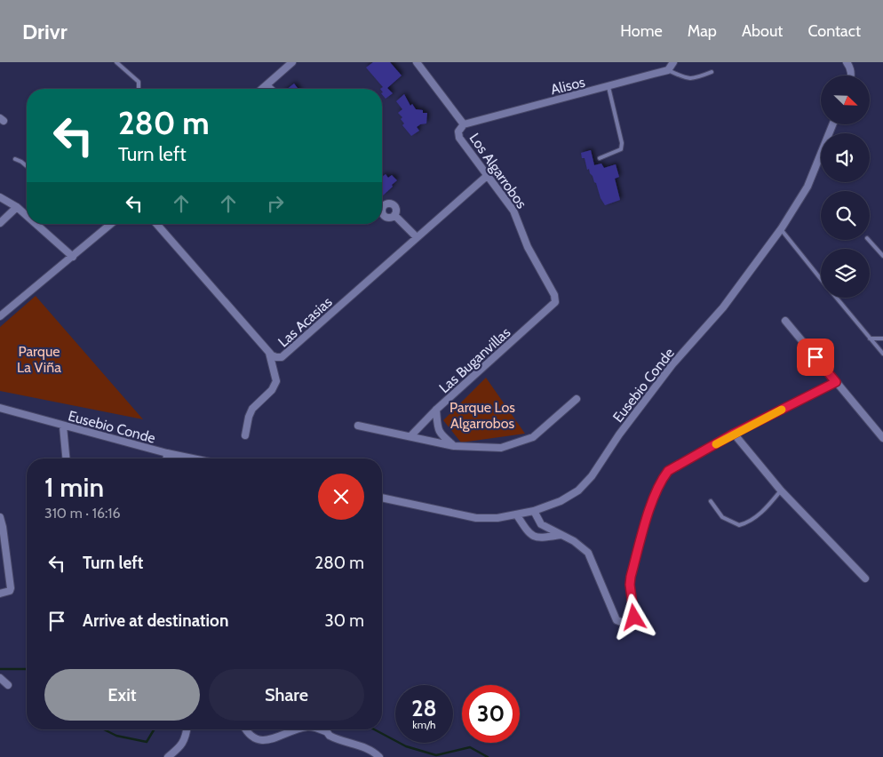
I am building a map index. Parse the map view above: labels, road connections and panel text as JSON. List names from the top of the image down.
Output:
{
  "streets": {
    "street": [
      "Alisos",
      "Los Algarrobos",
      "Las Acasias",
      "Las Buganvillas",
      "Eusebio Conde"
    ]
  },
  "crossings": [
    ["Alisos", "Los Algarrobos"],
    ["Los Algarrobos", "Las Acasias"],
    ["Los Algarrobos", "Las Buganvillas"]
  ],
  "parks": ["Parque La Viña", "Parque Los Algarrobos"],
  "north": "bottom right",
  "page": {
    "header": "Drivr",
    "nav": [
      "Home",
      "Map",
      "About",
      "Contact"
    ],
    "turn": ["280 m", "Turn left"],
    "heading": ["1 min", "310 m · 16:16"],
    "list": [
      {
        "name": "Turn left",
        "value": "280 m"
      },
      {
        "name": "Arrive at destination",
        "value": "30 m"
      }
    ],
    "buttons": ["Exit", "Share"],
    "speed": "28 km/h",
    "limit": "30"
  }
}
